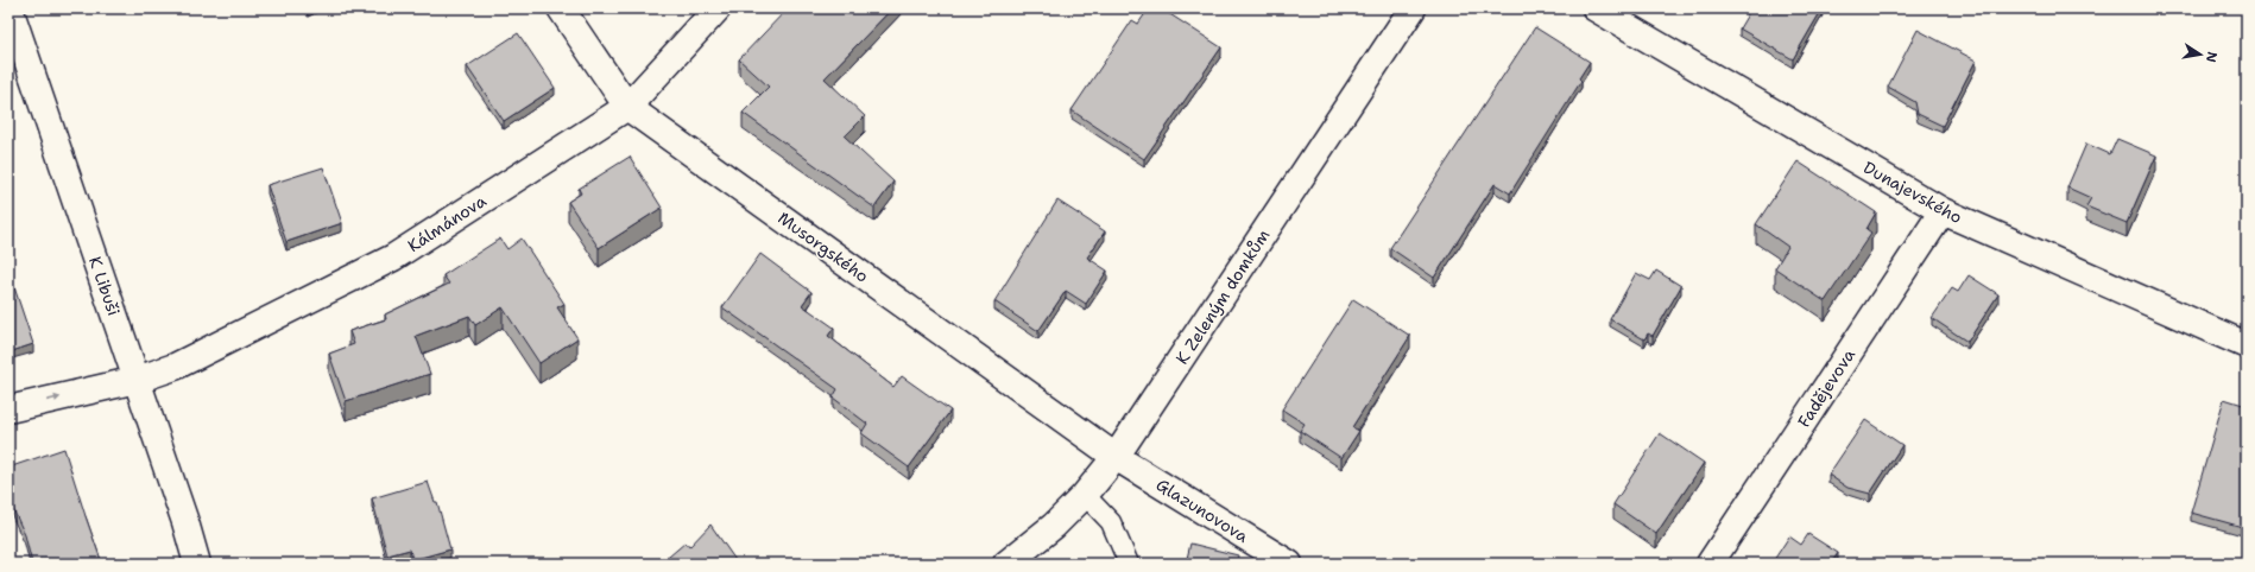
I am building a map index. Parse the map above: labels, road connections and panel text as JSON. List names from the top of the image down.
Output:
{
  "streets": {
    "street": [
      "Dunajevského",
      "Kálmánova",
      "Musorgského",
      "K Libuši",
      "K Zeleným domkům",
      "Fadějevova",
      "Glazunovova"
    ]
  },
  "crossings": [
    ["Dunajevského", "Fadějevova"],
    ["Kálmánova", "Musorgského"],
    ["Kálmánova", "K Libuši"],
    ["Musorgského", "K Zeleným domkům"],
    ["Musorgského", "Glazunovova"],
    ["K Zeleným domkům", "Glazunovova"]
  ],
  "north": "right"
}
